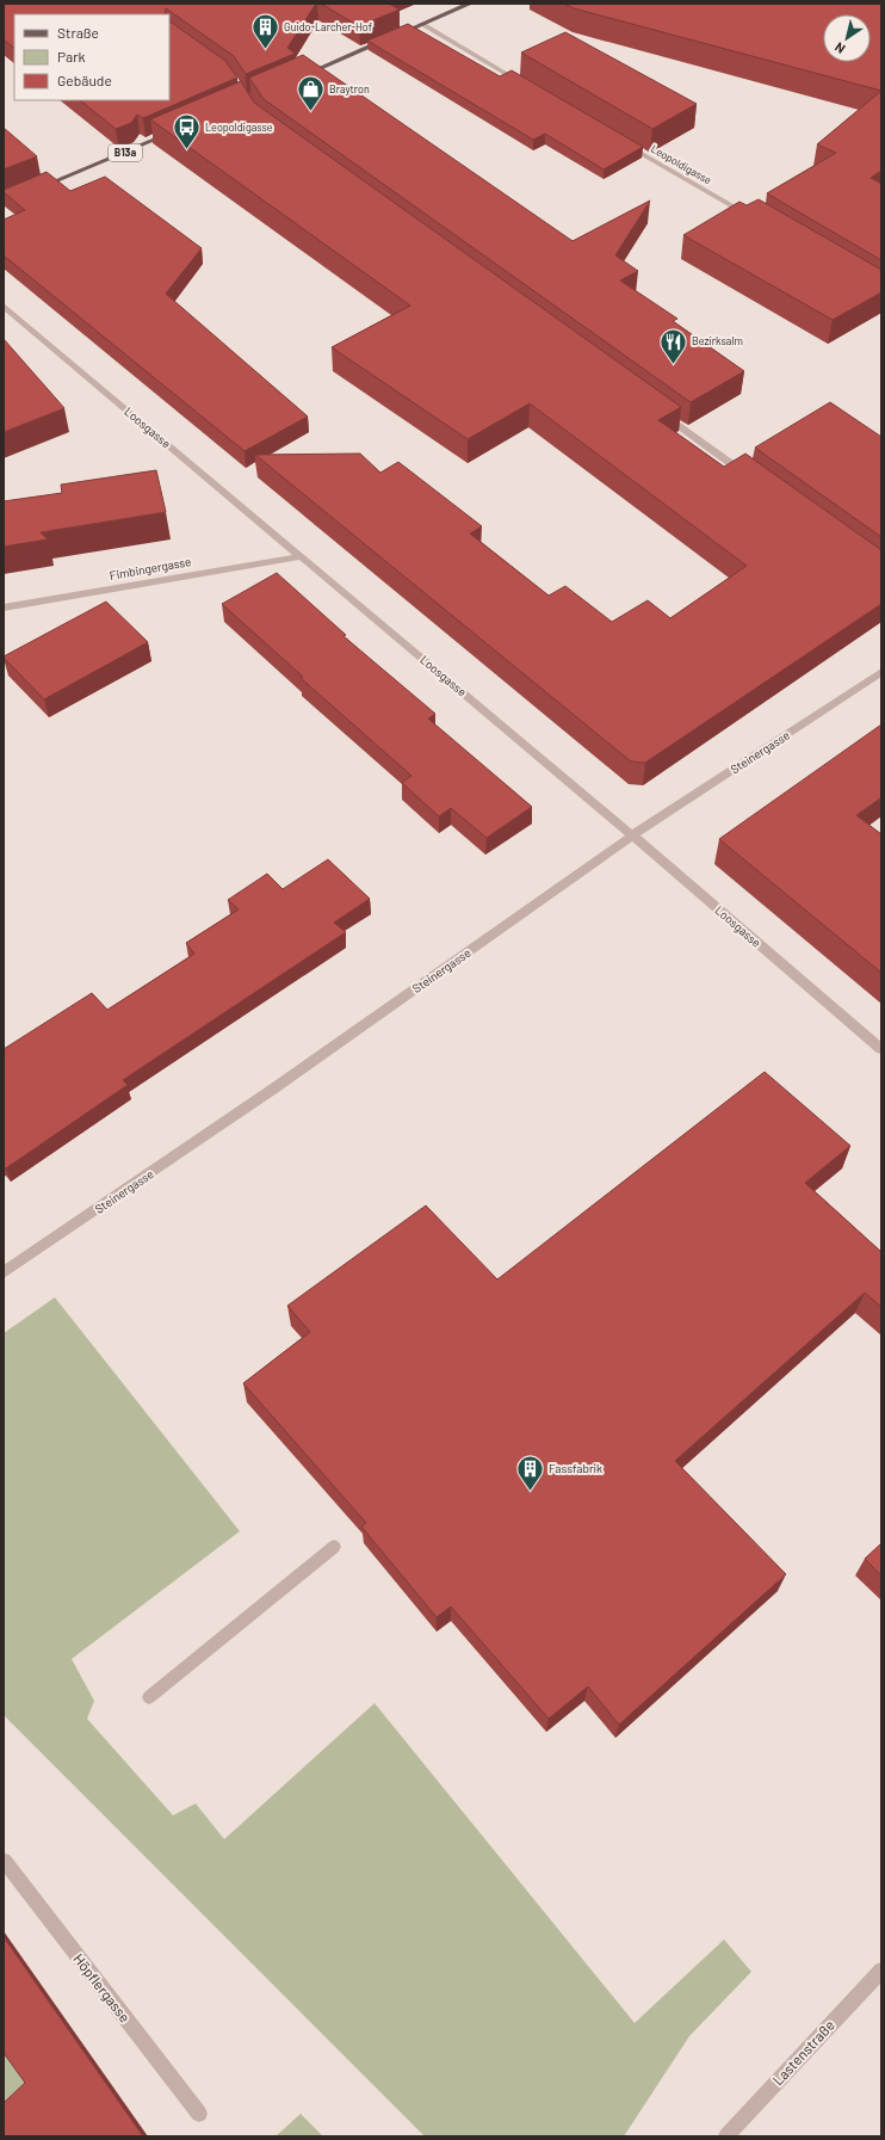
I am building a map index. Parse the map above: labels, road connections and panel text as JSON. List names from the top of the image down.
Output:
{
  "streets": {
    "main road": ["B13a"],
    "street": [
      "Leopoldigasse",
      "Loosgasse",
      "Fimbingergasse",
      "Steinergasse",
      "Höpflergasse",
      "Lastenstraße"
    ]
  },
  "crossings": [
    ["Loosgasse", "Fimbingergasse"],
    ["Loosgasse", "Steinergasse"]
  ],
  "places": {
    "building": ["Guido-Larcher-Hof", "Fassfabrik"],
    "shop": ["Braytron"],
    "bus stop": ["Leopoldigasse"],
    "restaurant": ["Bezirksalm"]
  },
  "legend": ["Straße", "Park", "Gebäude"],
  "north": "bottom left"
}
